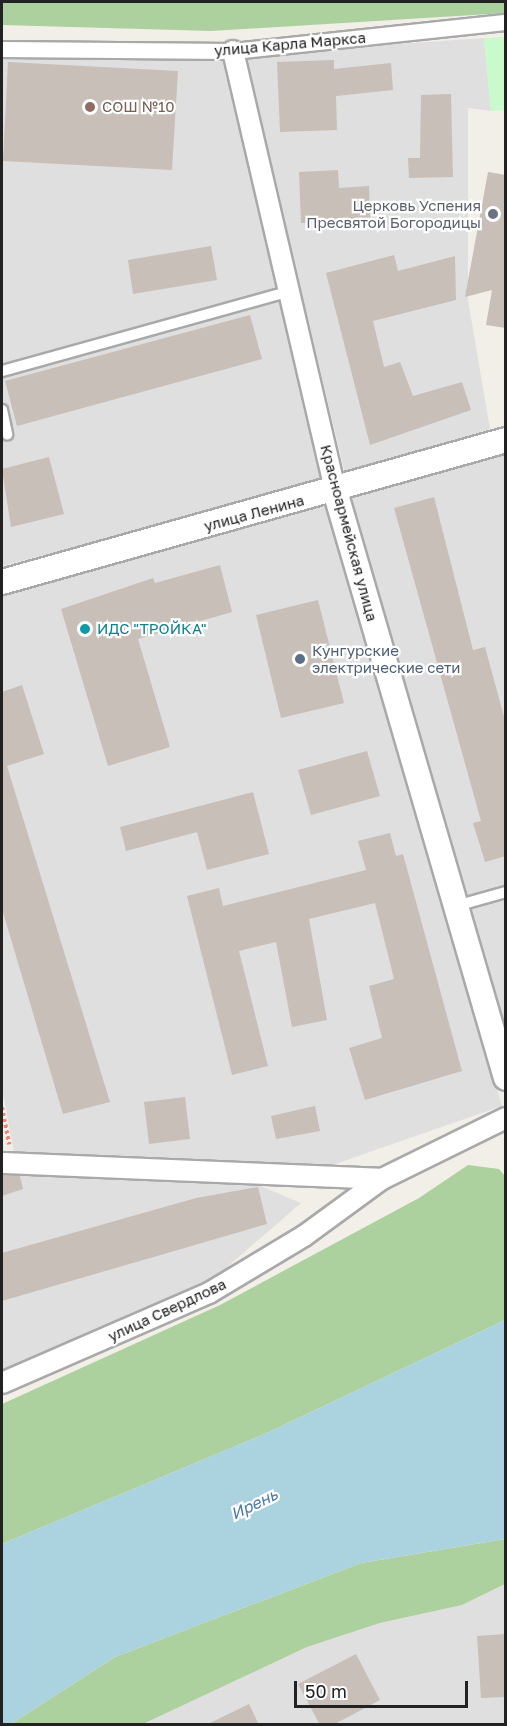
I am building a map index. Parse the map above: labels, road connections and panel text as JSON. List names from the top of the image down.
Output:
{
  "streets": {
    "street": [
      "улица Карла Маркса",
      "улица Ленина",
      "Красноармейская улица",
      "улица Свердлова"
    ]
  },
  "crossings": [
    ["улица Карла Маркса", "Красноармейская улица"],
    ["улица Ленина", "Красноармейская улица"]
  ],
  "water": ["Ирень"],
  "places": [
    "СОШ №10",
    "Церковь Успения Пресвятой Богородицы",
    "ИДС \"ТРОЙКА\"",
    "Кунгурские электрические сети"
  ],
  "scale_bar": "50 m"
}
